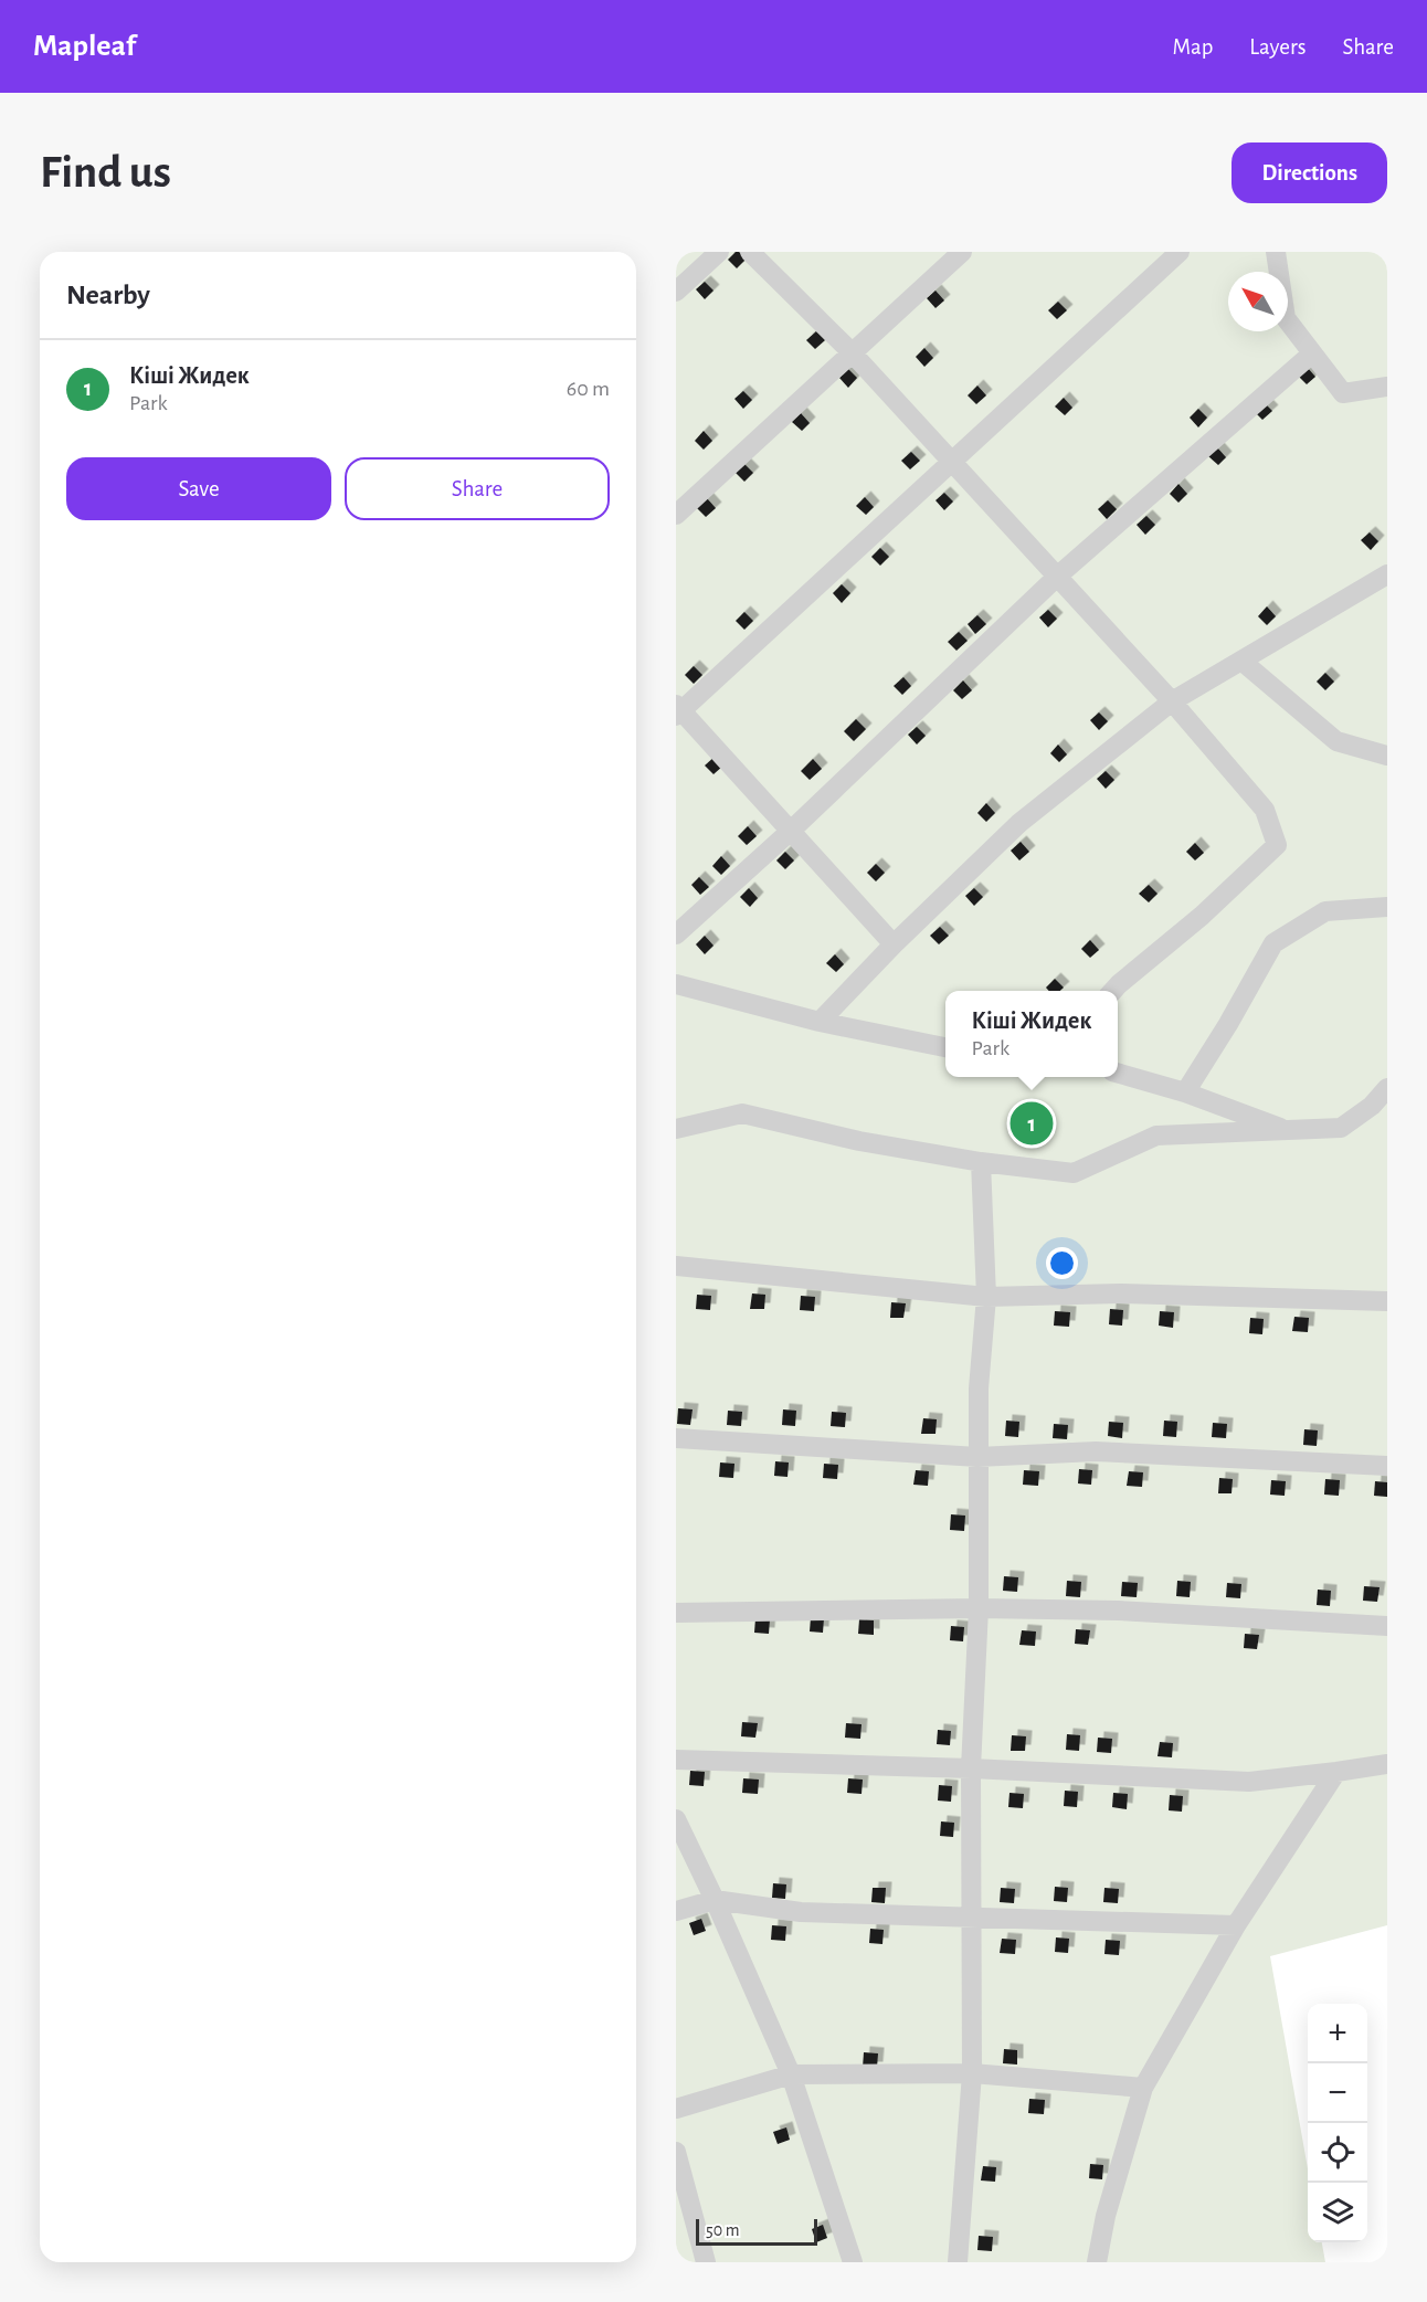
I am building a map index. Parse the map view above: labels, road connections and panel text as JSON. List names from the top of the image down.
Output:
{
  "scale_bar": "50 m",
  "north": "top left",
  "page": {
    "header": "Mapleaf",
    "nav": ["Map", "Layers", "Share"],
    "buttons": [
      "Directions",
      ["Save", "Share"]
    ],
    "title": "Find us",
    "heading": "Nearby",
    "list": [
      {
        "mark": "1",
        "name": "Кіші Жидек",
        "note": "Park",
        "value": "60 m"
      }
    ],
    "popup": ["Кіші Жидек", "Park"],
    "pins": "1",
    "map_buttons": ["+", "−"],
    "scale": "50 m"
  }
}
